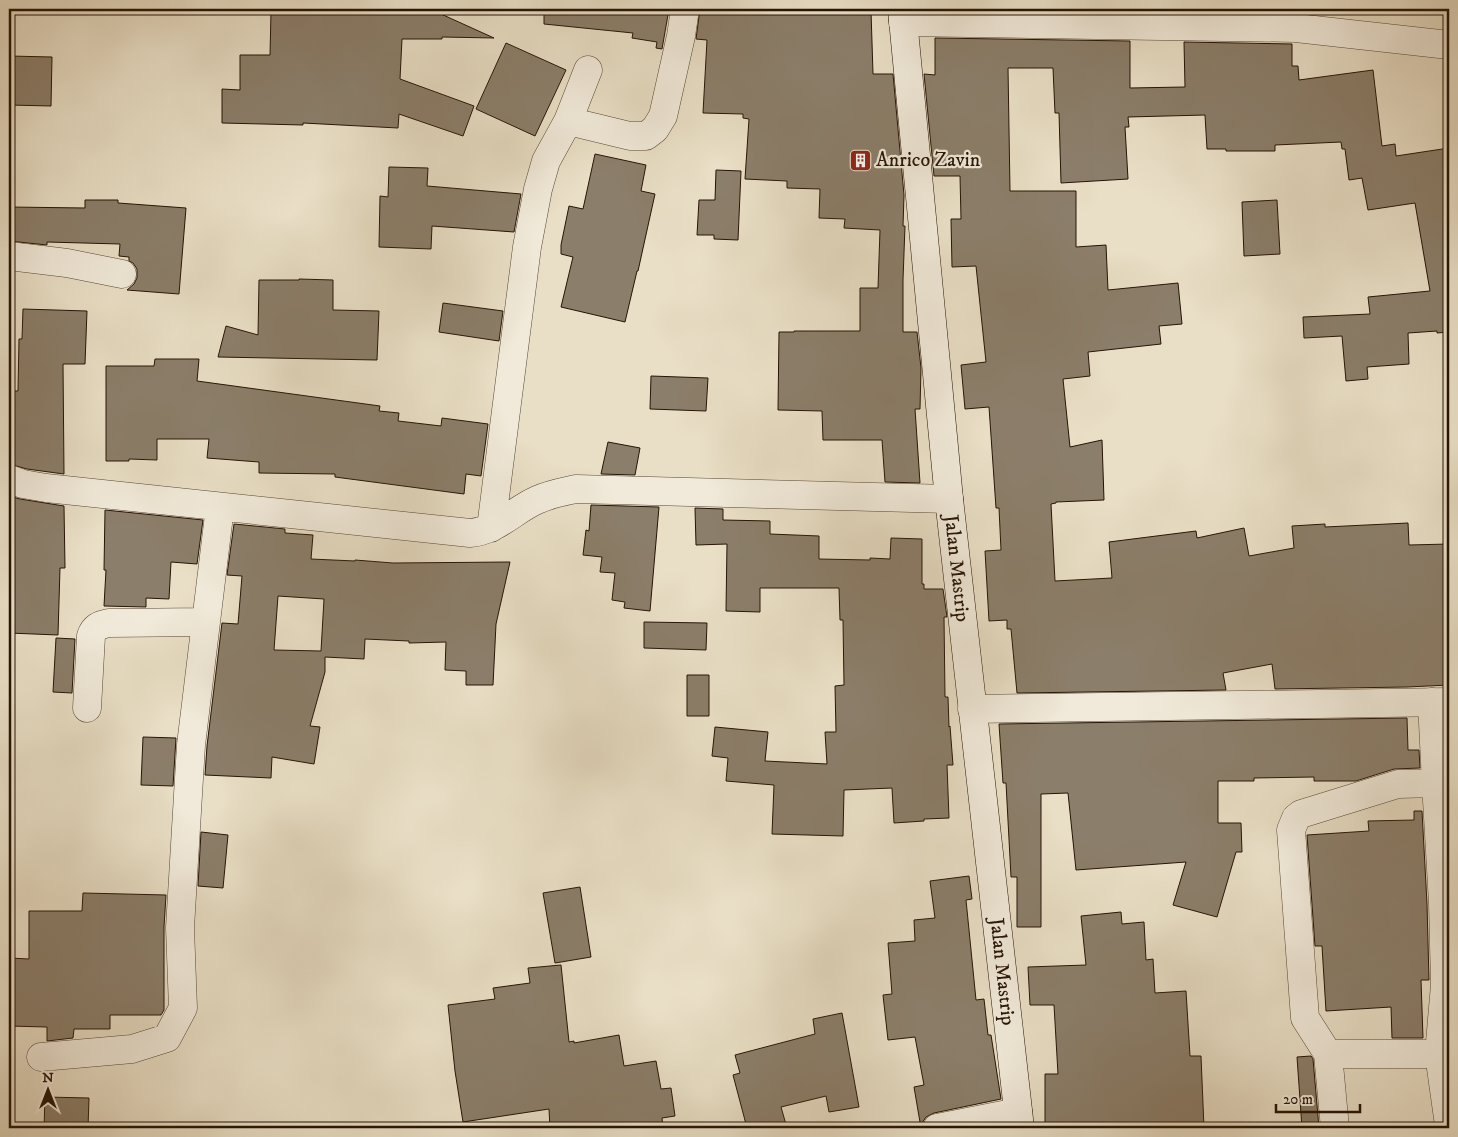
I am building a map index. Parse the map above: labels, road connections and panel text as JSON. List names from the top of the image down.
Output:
{
  "streets": {
    "street": ["Jalan Mastrip"]
  },
  "places": {
    "building": ["Anrico Zavin"]
  },
  "scale_bar": "20 m",
  "north": "top"
}
